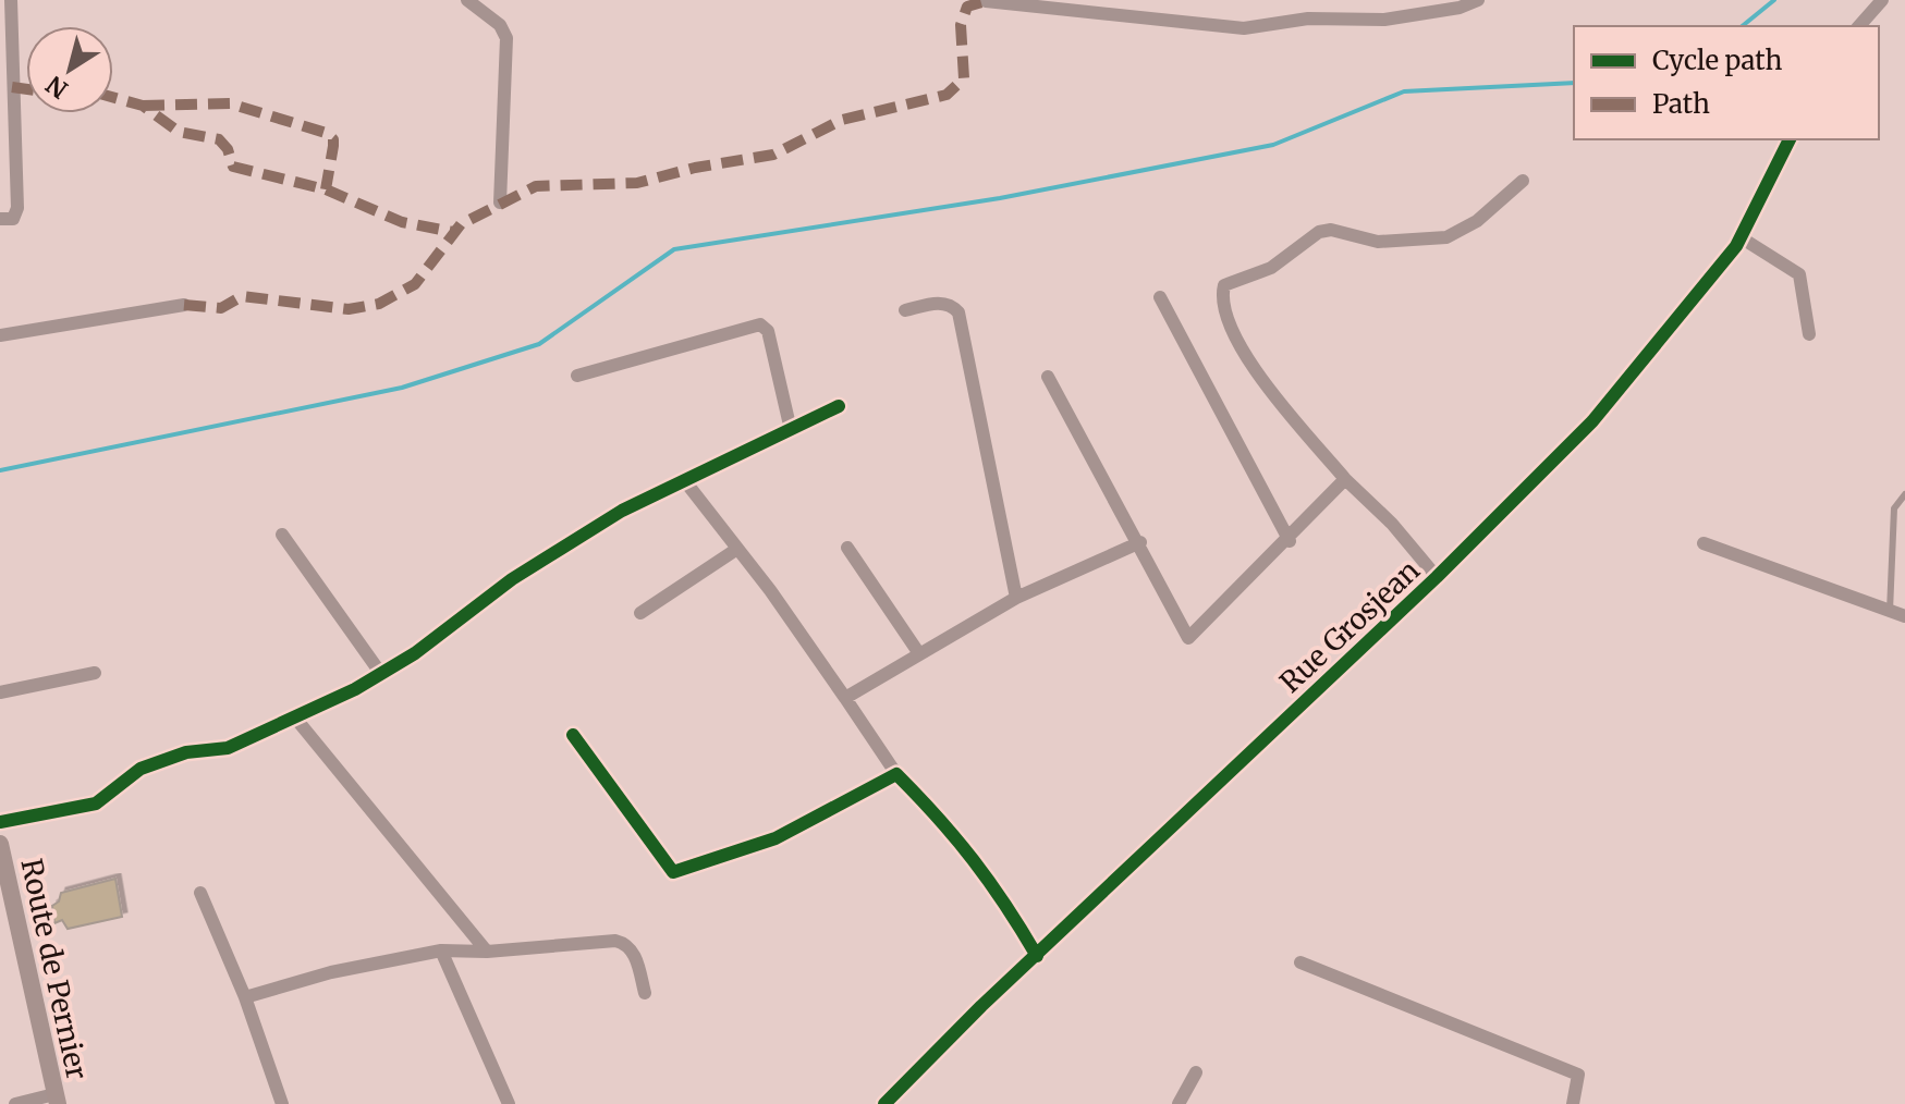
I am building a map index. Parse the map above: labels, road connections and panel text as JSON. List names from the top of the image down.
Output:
{
  "streets": {
    "street": ["Rue Grosjean", "Route de Pernier"]
  },
  "legend": ["Cycle path", "Path"],
  "north": "bottom left"
}
